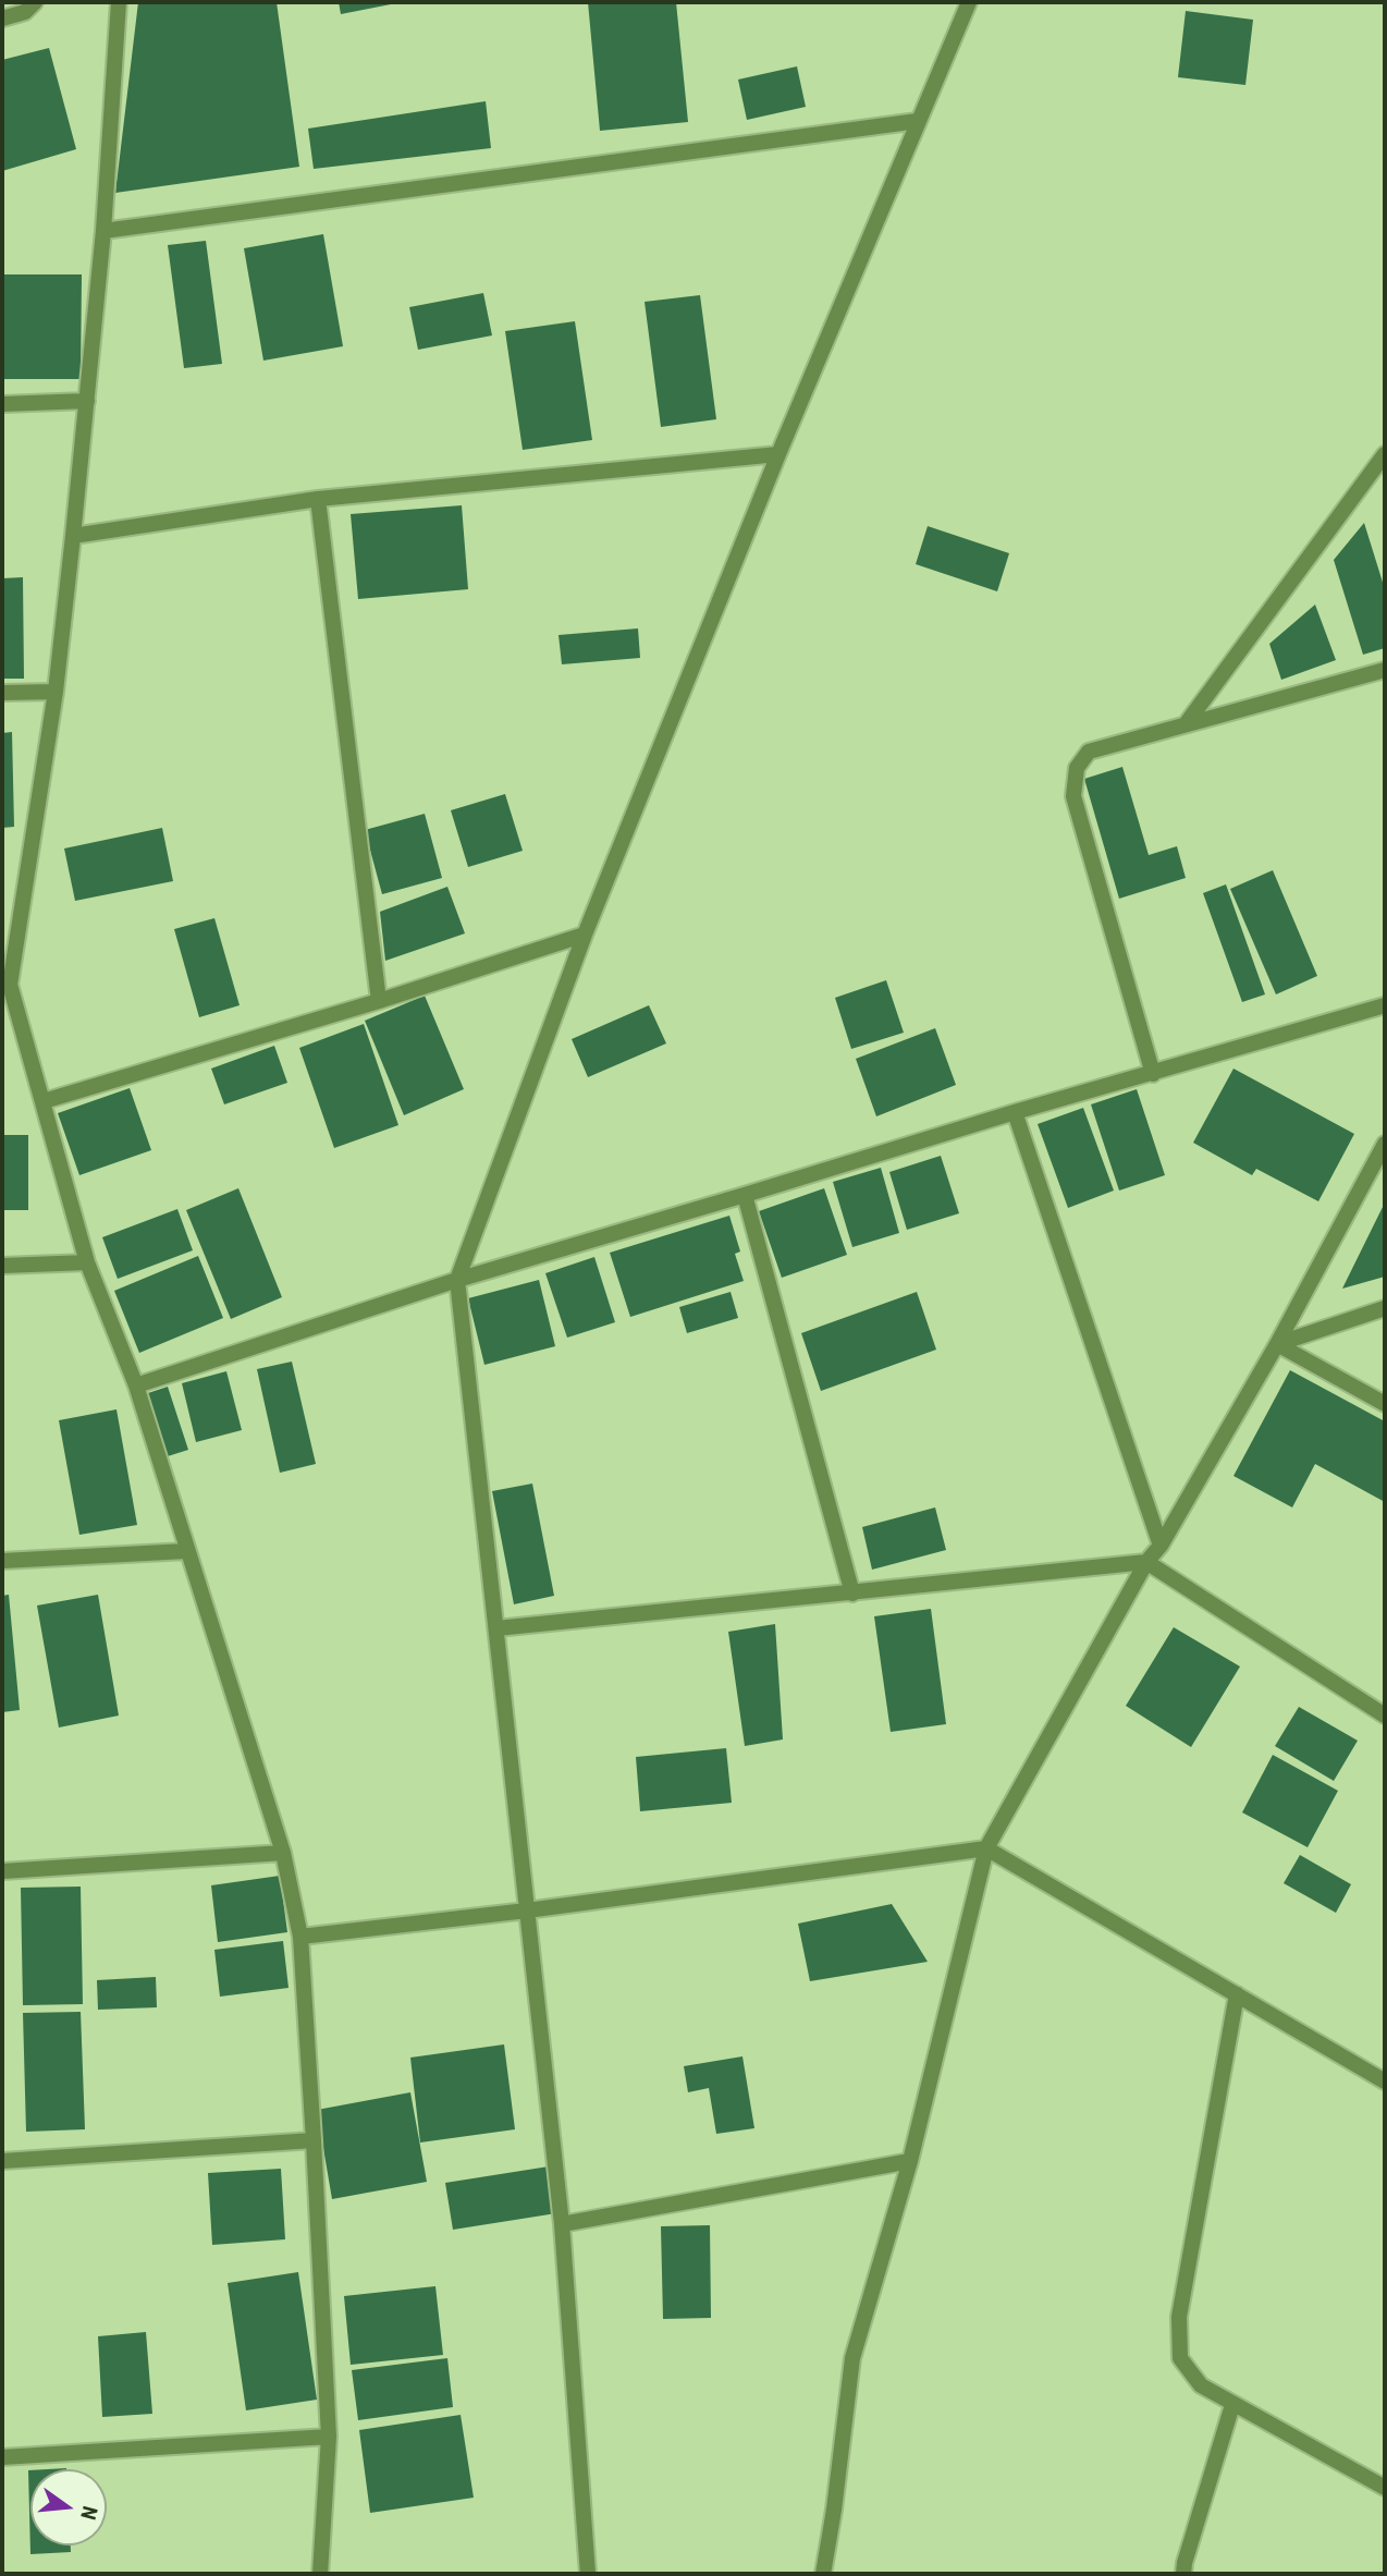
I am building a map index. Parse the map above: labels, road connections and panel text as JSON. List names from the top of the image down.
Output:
{
  "north": "right"
}
